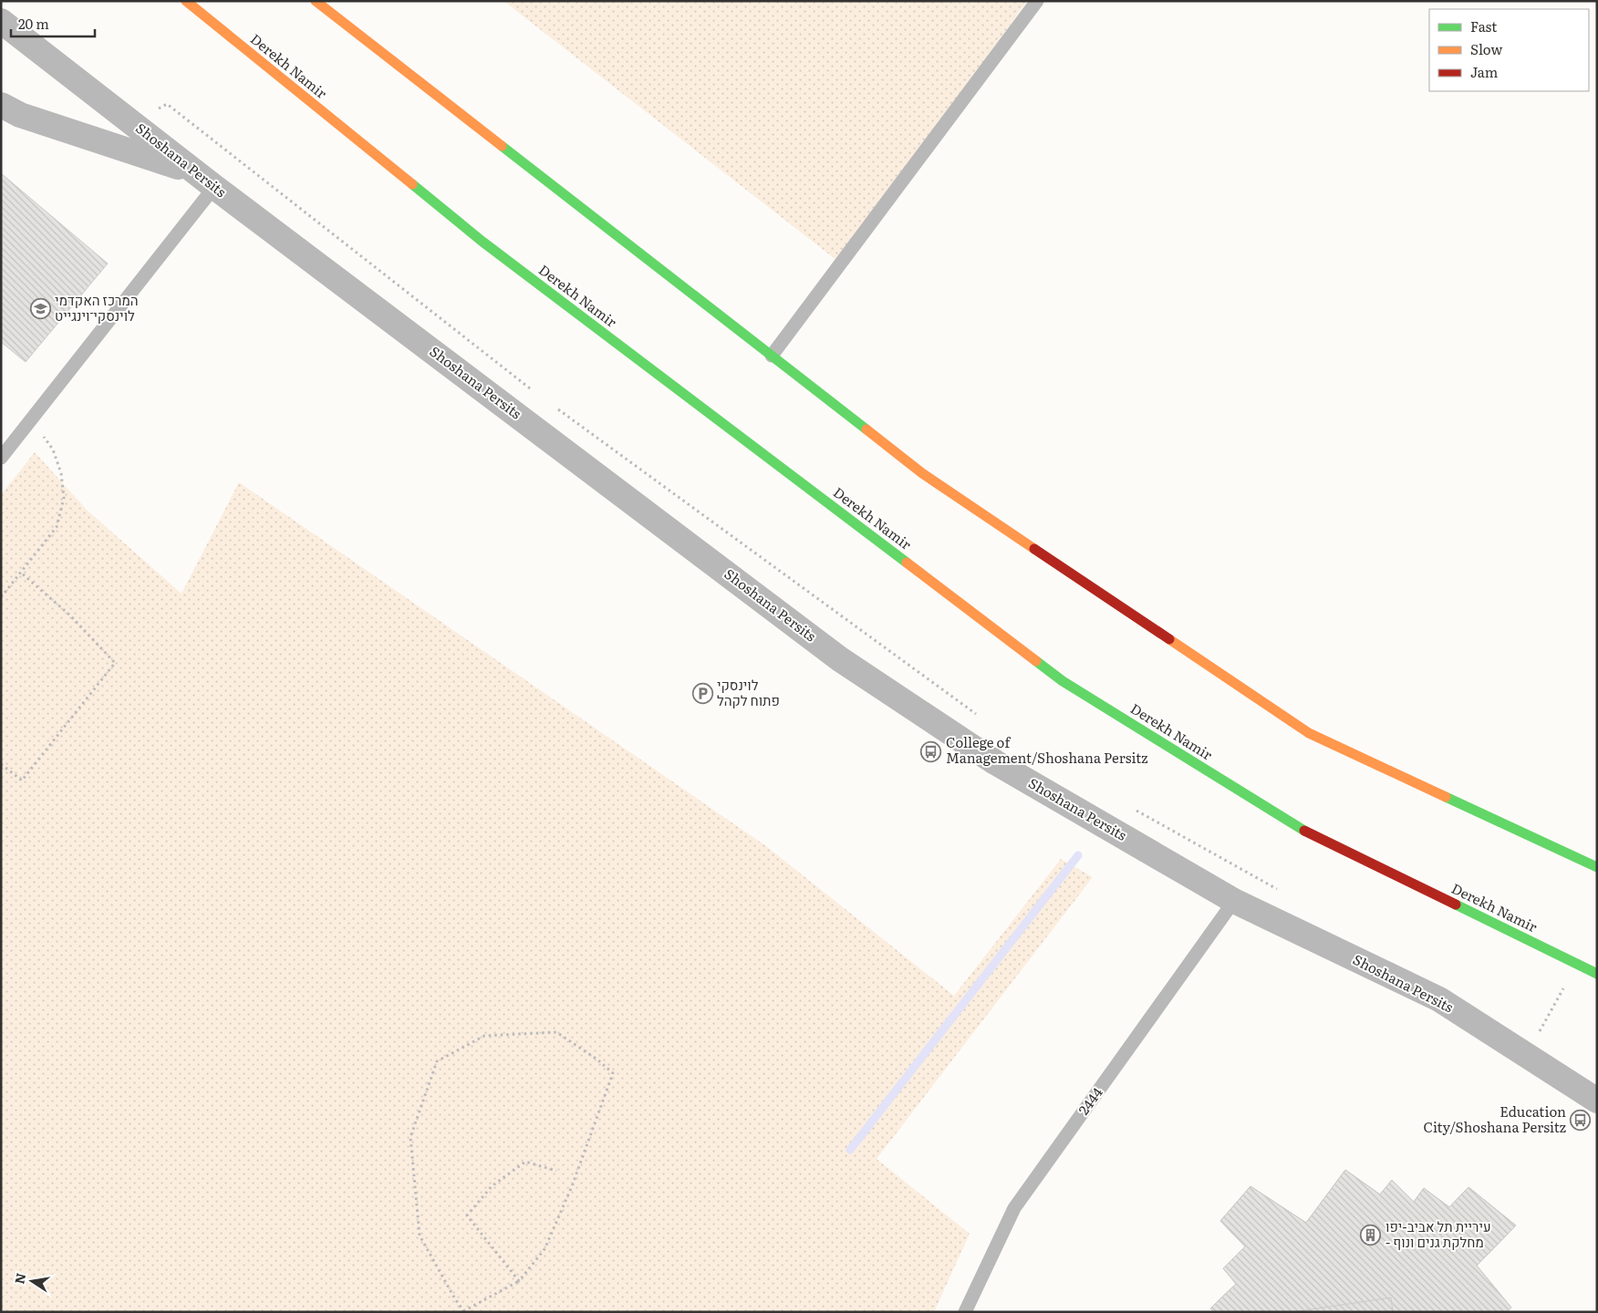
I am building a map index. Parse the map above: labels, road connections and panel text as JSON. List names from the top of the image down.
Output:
{
  "streets": {
    "highway": ["Derekh Namir"],
    "street": ["Shoshana Persits"],
    "lane": ["2444"]
  },
  "crossings": [
    ["Shoshana Persits", "2444"]
  ],
  "places": {
    "school or university": ["המרכז האקדמי לוינסקי־וינגייט"],
    "parking": ["לוינסקי פתוח לקהל"],
    "bus stop": ["College of Management/Shoshana Persitz", "Education City/Shoshana Persitz"],
    "building": ["עיריית תל אביב-יפו - מחלקת גנים ונוף"]
  },
  "legend": ["Fast", "Slow", "Jam"],
  "scale_bar": "20 m",
  "north": "left"
}
